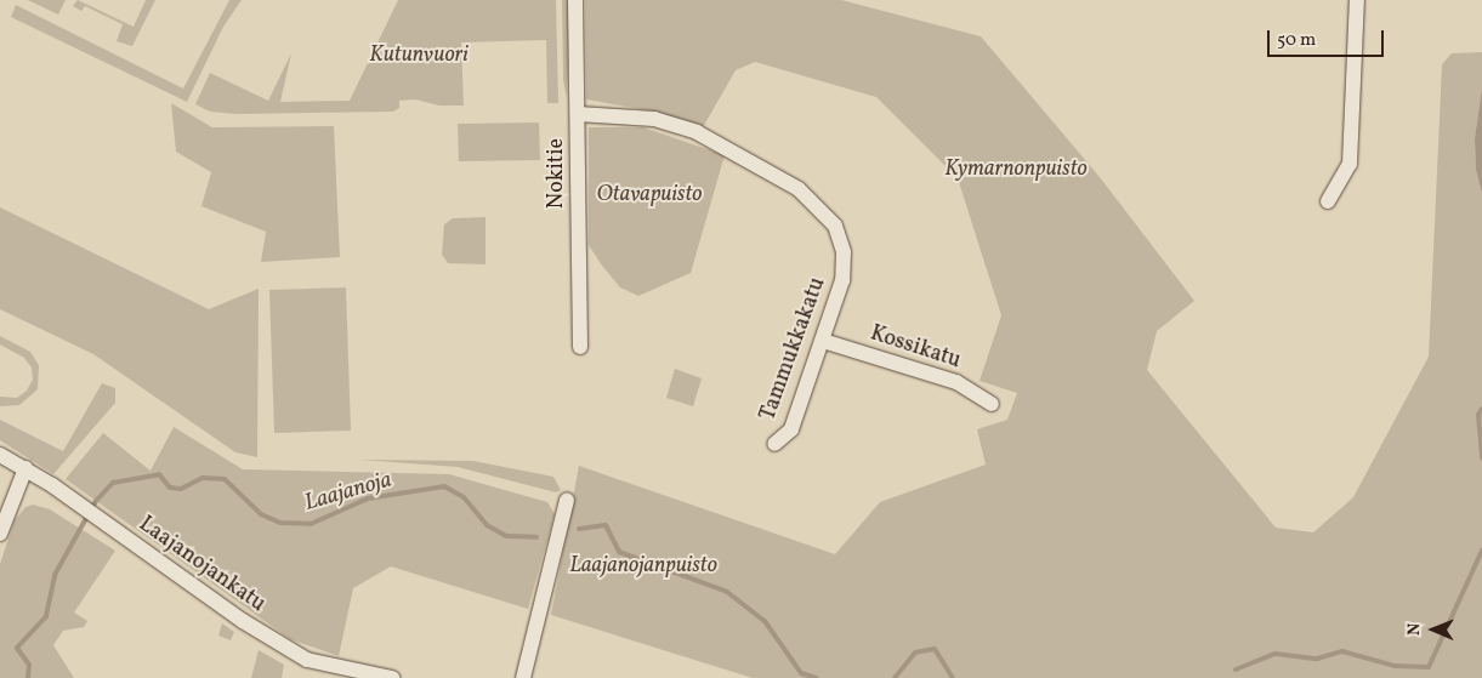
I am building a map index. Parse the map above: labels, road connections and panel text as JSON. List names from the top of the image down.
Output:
{
  "streets": {
    "street": [
      "Nokitie",
      "Kossikatu",
      "Tammukkakatu",
      "Laajanojankatu"
    ]
  },
  "crossings": [
    ["Nokitie", "Tammukkakatu"],
    ["Kossikatu", "Tammukkakatu"]
  ],
  "water": ["Laajanoja"],
  "parks": [
    "Kutunvuori",
    "Kymarnonpuisto",
    "Otavapuisto",
    "Laajanojanpuisto"
  ],
  "scale_bar": "50 m",
  "north": "left"
}
